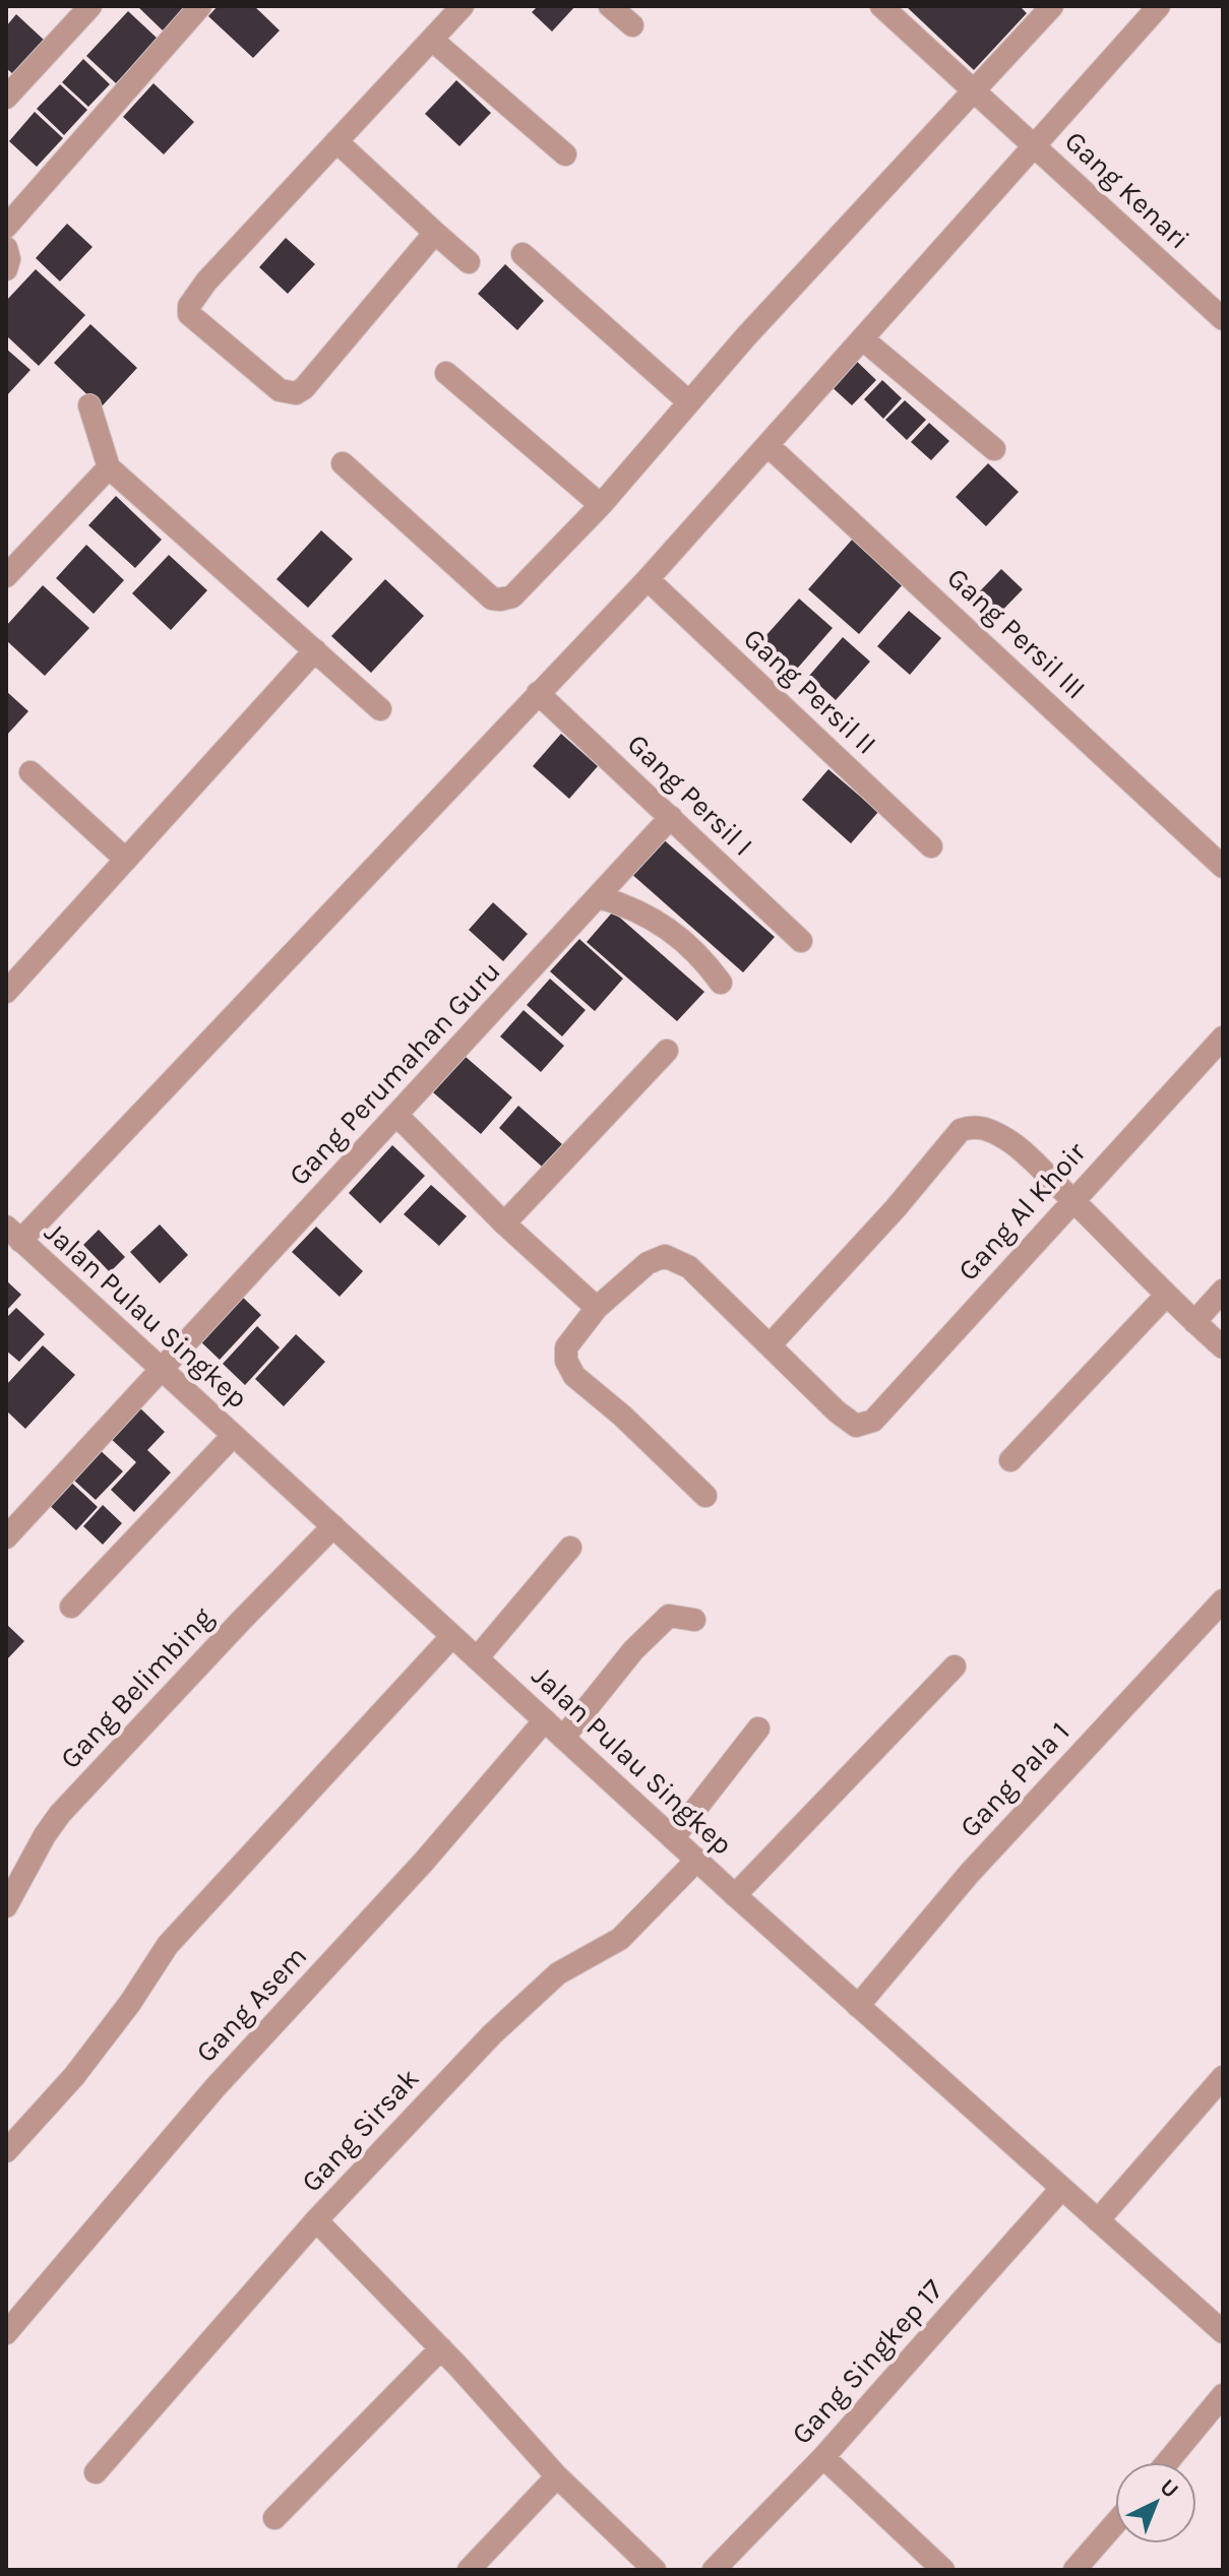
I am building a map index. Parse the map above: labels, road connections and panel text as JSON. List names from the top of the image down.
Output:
{
  "streets": {
    "street": [
      "Gang Kenari",
      "Gang Persil III",
      "Gang Persil II",
      "Gang Persil I",
      "Gang Perumahan Guru",
      "Gang Al Khoir",
      "Jalan Pulau Singkep",
      "Gang Belimbing",
      "Gang Pala 1",
      "Gang Asem",
      "Gang Sirsak",
      "Gang Singkep 17"
    ]
  },
  "crossings": [
    ["Gang Persil I", "Gang Perumahan Guru"],
    ["Gang Perumahan Guru", "Jalan Pulau Singkep"],
    ["Jalan Pulau Singkep", "Gang Belimbing"],
    ["Jalan Pulau Singkep", "Gang Pala 1"],
    ["Jalan Pulau Singkep", "Gang Asem"],
    ["Jalan Pulau Singkep", "Gang Sirsak"],
    ["Jalan Pulau Singkep", "Gang Singkep 17"]
  ],
  "north": "top right"
}
